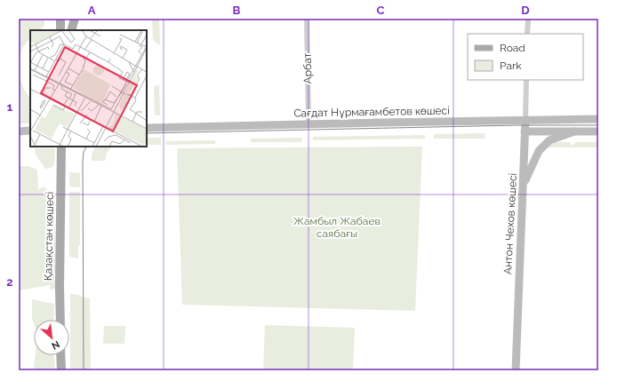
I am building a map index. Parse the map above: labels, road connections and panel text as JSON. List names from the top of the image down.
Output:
{
  "streets": {
    "main road": ["Сағдат Нұрмағамбетов көшесі", "Антон Чехов көшесі", "Қазақстан көшесі"],
    "street": ["Арбат"]
  },
  "crossings": [
    ["Сағдат Нұрмағамбетов көшесі", "Антон Чехов көшесі"]
  ],
  "parks": ["Жамбыл Жабаев саябағы"],
  "legend": ["Road", "Park"],
  "north": "bottom right",
  "grid": {
    "columns": [
      "A",
      "B",
      "C",
      "D"
    ],
    "rows": ["1", "2"]
  }
}
